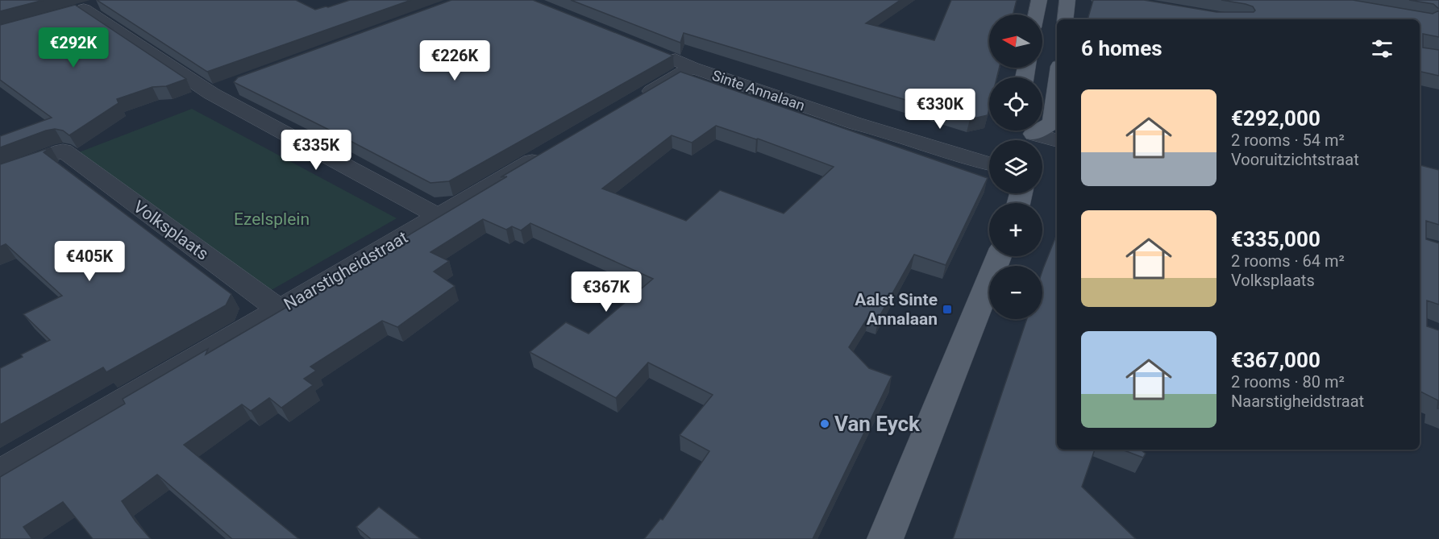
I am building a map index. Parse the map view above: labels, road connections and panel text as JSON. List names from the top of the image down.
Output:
{
  "streets": {
    "street": ["Sinte Annalaan", "Volksplaats", "Naarstigheidstraat"]
  },
  "crossings": [
    ["Volksplaats", "Naarstigheidstraat"]
  ],
  "parks": ["Ezelsplein"],
  "places": {
    "transit": ["Aalst Sinte Annalaan"],
    "other": ["Van Eyck"]
  },
  "north": "left",
  "page": {
    "map_buttons": ["+", "−"],
    "heading": "6 homes",
    "price": [
      "€292K",
      "€226K",
      "€330K",
      "€335K",
      "€405K",
      "€367K"
    ],
    "list": [
      {
        "name": "€292,000",
        "note": "2 rooms · 54 m² · Vooruitzichtstraat"
      },
      {
        "name": "€335,000",
        "note": "2 rooms · 64 m² · Volksplaats"
      },
      {
        "name": "€367,000",
        "note": "2 rooms · 80 m² · Naarstigheidstraat"
      }
    ]
  }
}
